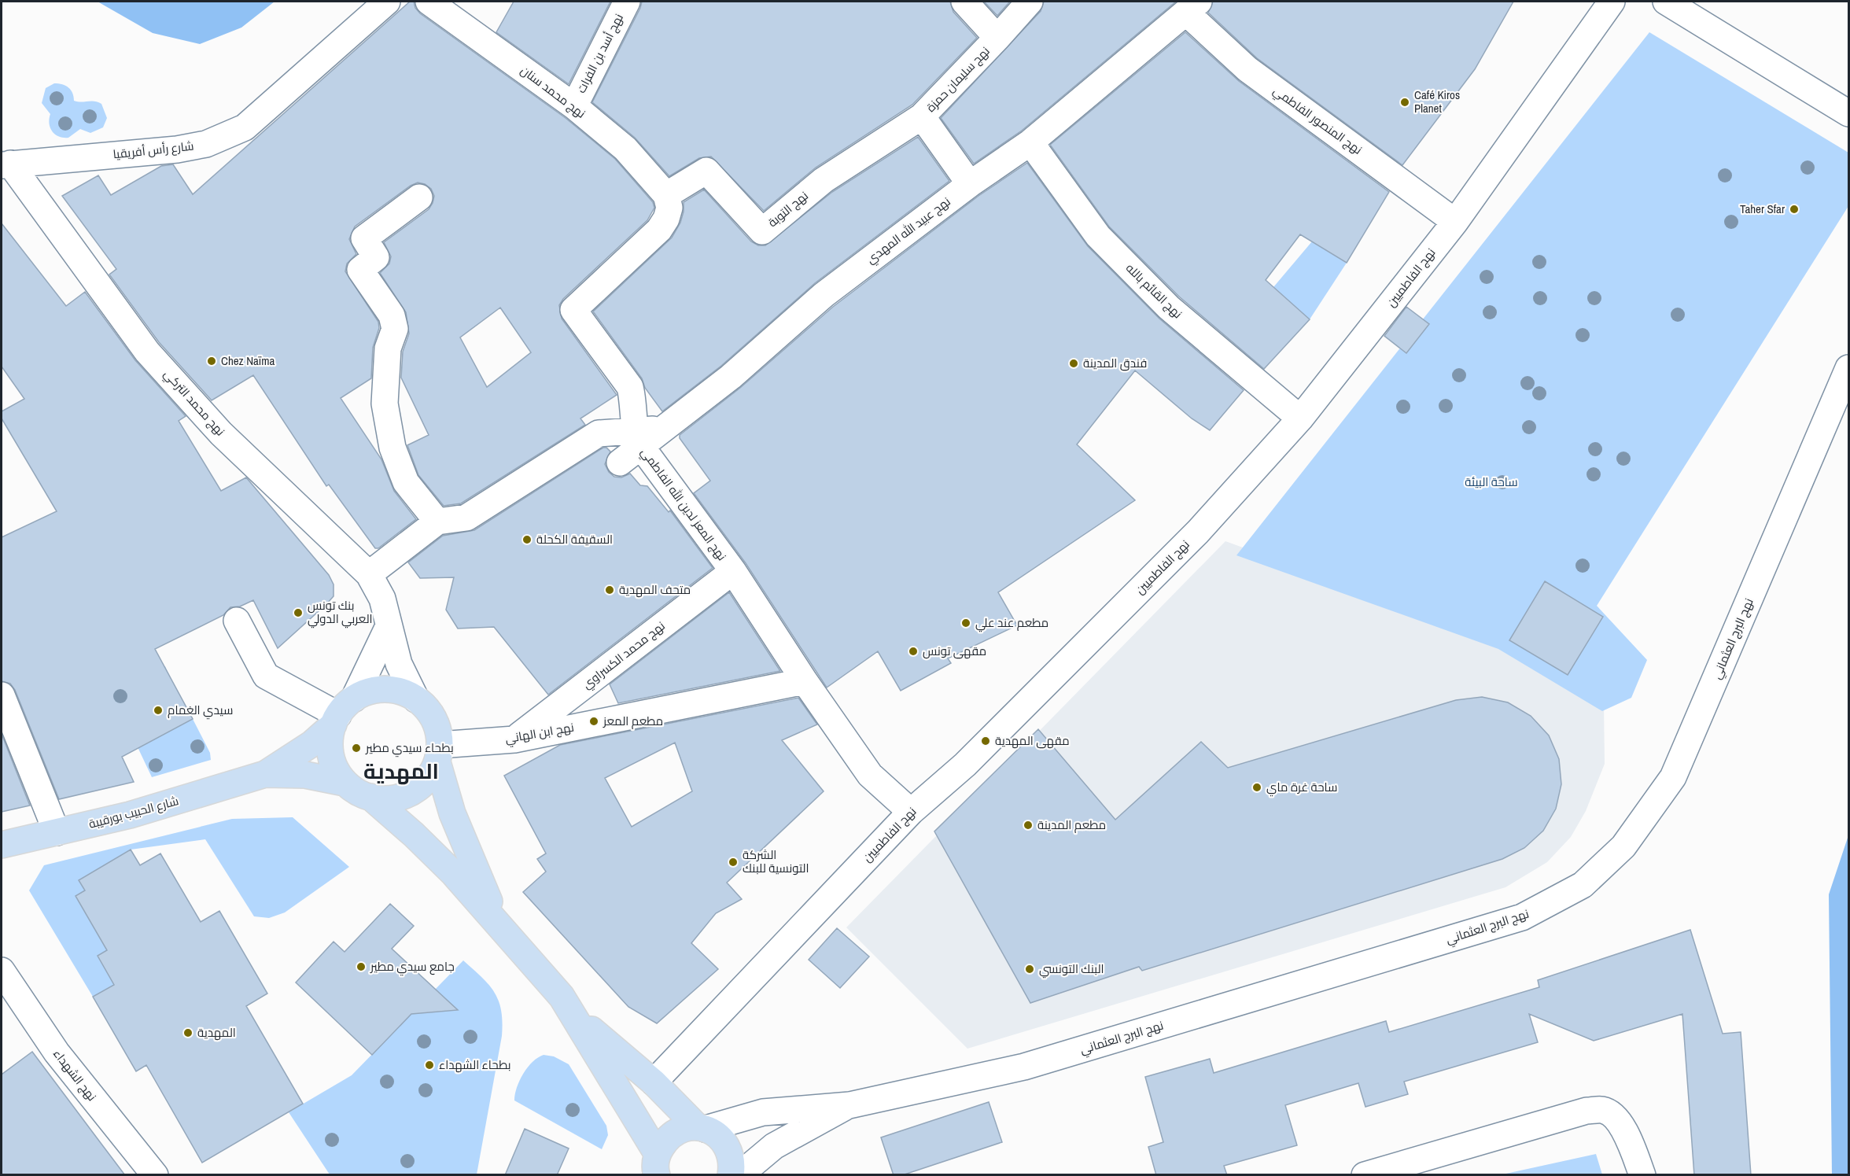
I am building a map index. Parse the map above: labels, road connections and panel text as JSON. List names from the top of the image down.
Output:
{
  "streets": {
    "main road": ["شارع الحبيب بورقيبة"],
    "street": [
      "نهج أسد بن الفرات",
      "نهج سليمان حمزة",
      "نهج محمد سنان",
      "نهج المنصور الفاطمي",
      "شارع رأس أفريقيا",
      "نهج التوبة",
      "نهج عبيد الله المهدي",
      "نهج الفاطميين",
      "نهج القائم بالله",
      "نهج محمد التركي",
      "نهج المعز لدين الله الفاطمي",
      "نهج البرج العثماني",
      "نهج محمد الكسراوي",
      "نهج ابن الهاني",
      "نهج الشهداء"
    ]
  },
  "crossings": [
    ["نهج أسد بن الفرات", "نهج محمد سنان"],
    ["نهج سليمان حمزة", "نهج التوبة"],
    ["نهج سليمان حمزة", "نهج عبيد الله المهدي"],
    ["نهج محمد سنان", "نهج التوبة"],
    ["نهج المنصور الفاطمي", "نهج عبيد الله المهدي"],
    ["نهج المنصور الفاطمي", "نهج الفاطميين"],
    ["شارع رأس أفريقيا", "نهج محمد التركي"],
    ["نهج عبيد الله المهدي", "نهج القائم بالله"],
    ["نهج عبيد الله المهدي", "نهج المعز لدين الله الفاطمي"],
    ["نهج الفاطميين", "نهج القائم بالله"],
    ["نهج الفاطميين", "نهج المعز لدين الله الفاطمي"],
    ["نهج محمد التركي", "نهج ابن الهاني"],
    ["نهج محمد التركي", "شارع الحبيب بورقيبة"],
    ["نهج المعز لدين الله الفاطمي", "نهج محمد الكسراوي"],
    ["نهج المعز لدين الله الفاطمي", "نهج ابن الهاني"],
    ["نهج محمد الكسراوي", "نهج ابن الهاني"],
    ["نهج ابن الهاني", "شارع الحبيب بورقيبة"]
  ],
  "districts": ["المهدية"],
  "parks": ["ساحة البيئة"],
  "places": [
    "Café Kiros Planet",
    "Taher Sfar",
    "Chez Naïma",
    "فندق المدينة",
    "السقيفة الكحلة",
    "متحف المهدية",
    "بنك تونس العربي الدولي",
    "مطعم عند علي",
    "مقهى تونس",
    "سيدي الغمام",
    "مطعم المعز",
    "مقهى المهدية",
    "بطحاء سيدي مطير",
    "ساحة غرة ماي",
    "مطعم المدينة",
    "الشركة التونسية للبنك",
    "جامع سيدي مطير",
    "البنك التونسي",
    "المهدية",
    "بطحاء الشهداء"
  ]
}
